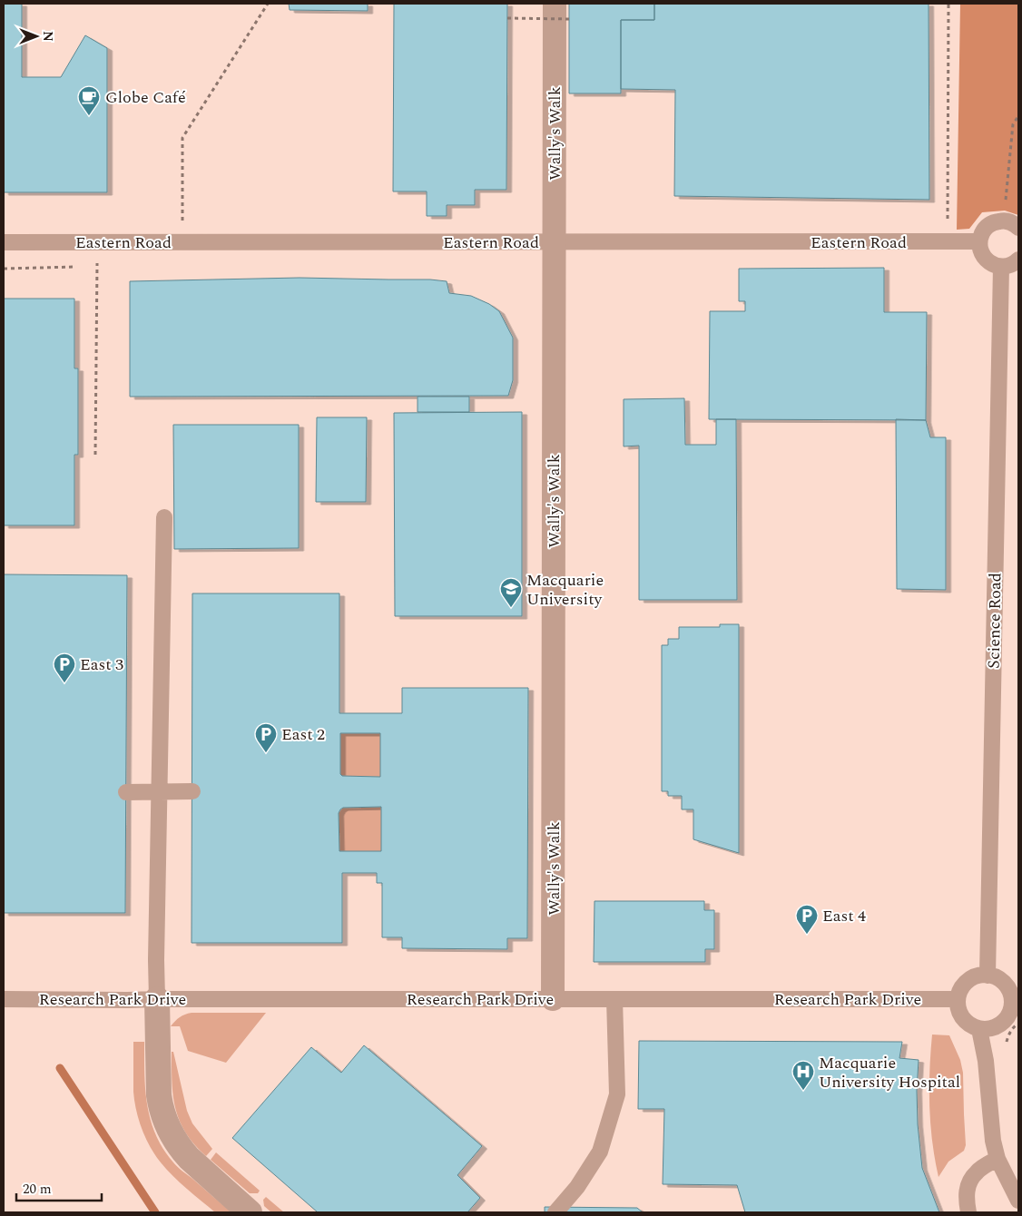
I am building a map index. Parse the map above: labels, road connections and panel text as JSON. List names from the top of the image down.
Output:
{
  "streets": {
    "street": ["Wally's Walk"],
    "lane": ["Eastern Road", "Science Road", "Research Park Drive"]
  },
  "crossings": [
    ["Wally's Walk", "Eastern Road"],
    ["Wally's Walk", "Research Park Drive"],
    ["Science Road", "Research Park Drive"]
  ],
  "places": {
    "cafe": ["Globe Café"],
    "school or university": ["Macquarie University"],
    "parking": ["East 3", "East 2", "East 4"],
    "hospital": ["Macquarie University Hospital"]
  },
  "scale_bar": "20 m",
  "north": "right"
}
